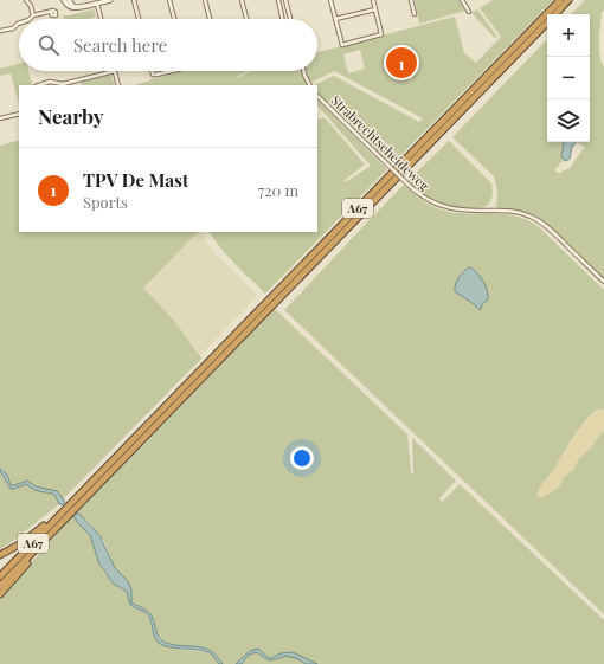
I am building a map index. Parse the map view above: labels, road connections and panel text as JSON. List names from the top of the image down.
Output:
{
  "streets": {
    "highway": ["A67"],
    "street": ["Strabrechtseheideweg"]
  },
  "page": {
    "map_buttons": ["+", "−"],
    "search": "Search here",
    "pins": "1",
    "heading": "Nearby",
    "list": [
      {
        "mark": "1",
        "name": "TPV De Mast",
        "note": "Sports",
        "value": "720 m"
      }
    ]
  }
}
